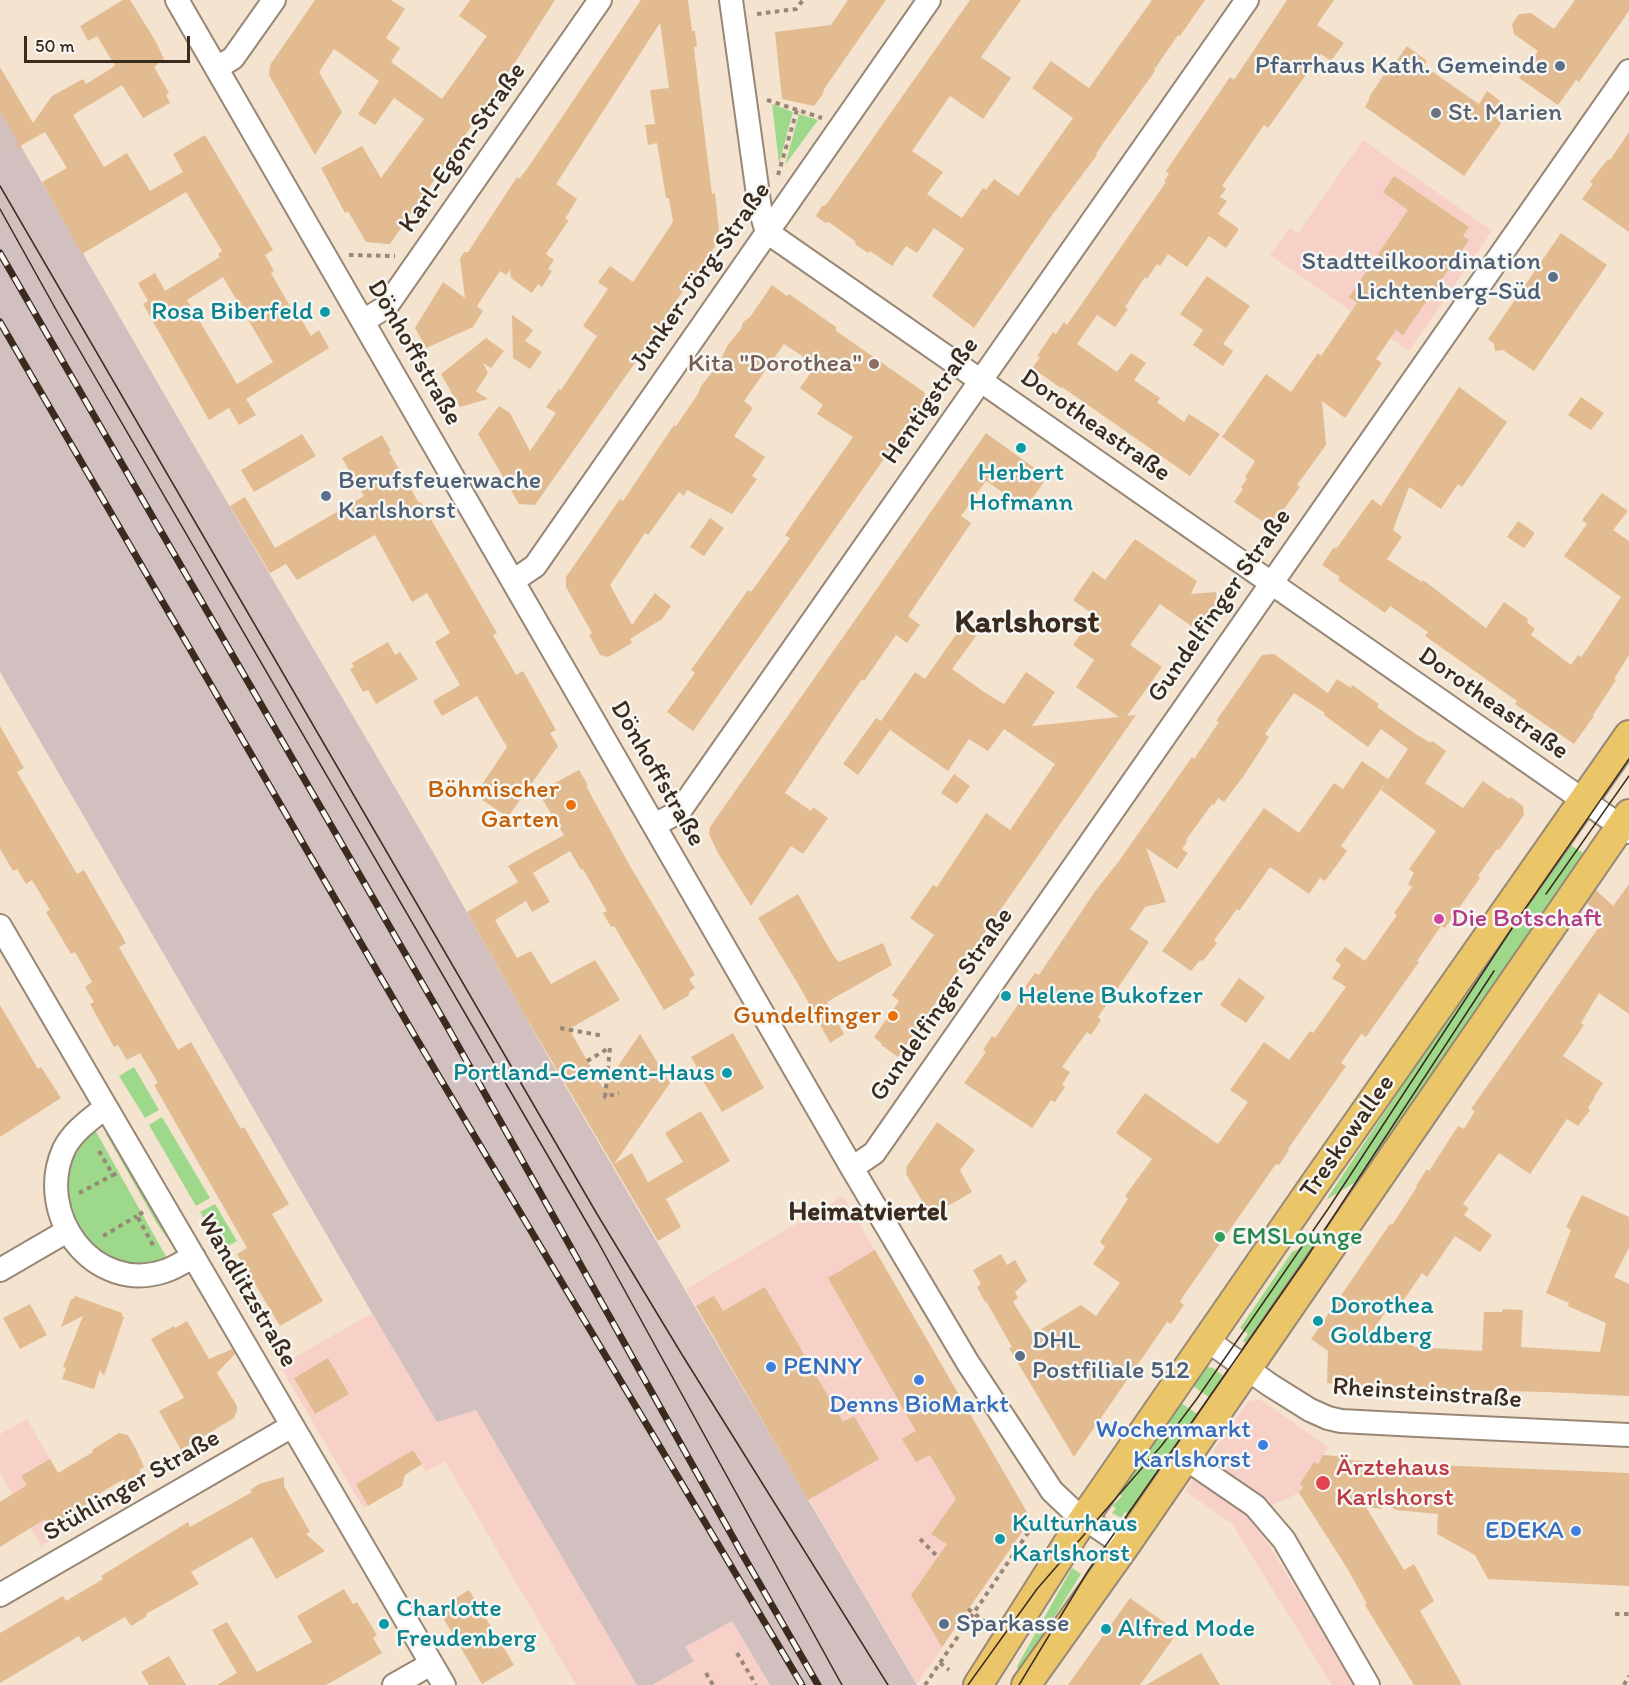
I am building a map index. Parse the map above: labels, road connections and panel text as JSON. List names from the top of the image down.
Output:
{
  "streets": {
    "main road": ["Treskowallee"],
    "street": [
      "Karl-Egon-Straße",
      "Junker-Jörg-Straße",
      "Dönhoffstraße",
      "Hentigstraße",
      "Dorotheastraße",
      "Gundelfinger Straße",
      "Wandlitzstraße",
      "Rheinsteinstraße",
      "Stühlinger Straße"
    ]
  },
  "crossings": [
    ["Karl-Egon-Straße", "Dönhoffstraße"],
    ["Junker-Jörg-Straße", "Dönhoffstraße"],
    ["Junker-Jörg-Straße", "Dorotheastraße"],
    ["Dönhoffstraße", "Hentigstraße"],
    ["Dönhoffstraße", "Gundelfinger Straße"],
    ["Dönhoffstraße", "Treskowallee"],
    ["Hentigstraße", "Dorotheastraße"],
    ["Dorotheastraße", "Gundelfinger Straße"],
    ["Dorotheastraße", "Treskowallee"],
    ["Treskowallee", "Rheinsteinstraße"],
    ["Wandlitzstraße", "Stühlinger Straße"]
  ],
  "districts": ["Karlshorst", "Heimatviertel"],
  "places": [
    "Pfarrhaus Kath. Gemeinde",
    "St. Marien",
    "Stadtteilkoordination Lichtenberg-Süd",
    "Rosa Biberfeld",
    "Kita \"Dorothea\"",
    "Herbert Hofmann",
    "Berufsfeuerwache Karlshorst",
    "Böhmischer Garten",
    "Die Botschaft",
    "Helene Bukofzer",
    "Gundelfinger",
    "Portland-Cement-Haus",
    "EMSLounge",
    "Dorothea Goldberg",
    "DHL Postfiliale 512",
    "PENNY",
    "Denns BioMarkt",
    "Wochenmarkt Karlshorst",
    "Ärztehaus Karlshorst",
    "EDEKA",
    "Kulturhaus Karlshorst",
    "Charlotte Freudenberg",
    "Sparkasse",
    "Alfred Mode"
  ],
  "scale_bar": "50 m"
}
